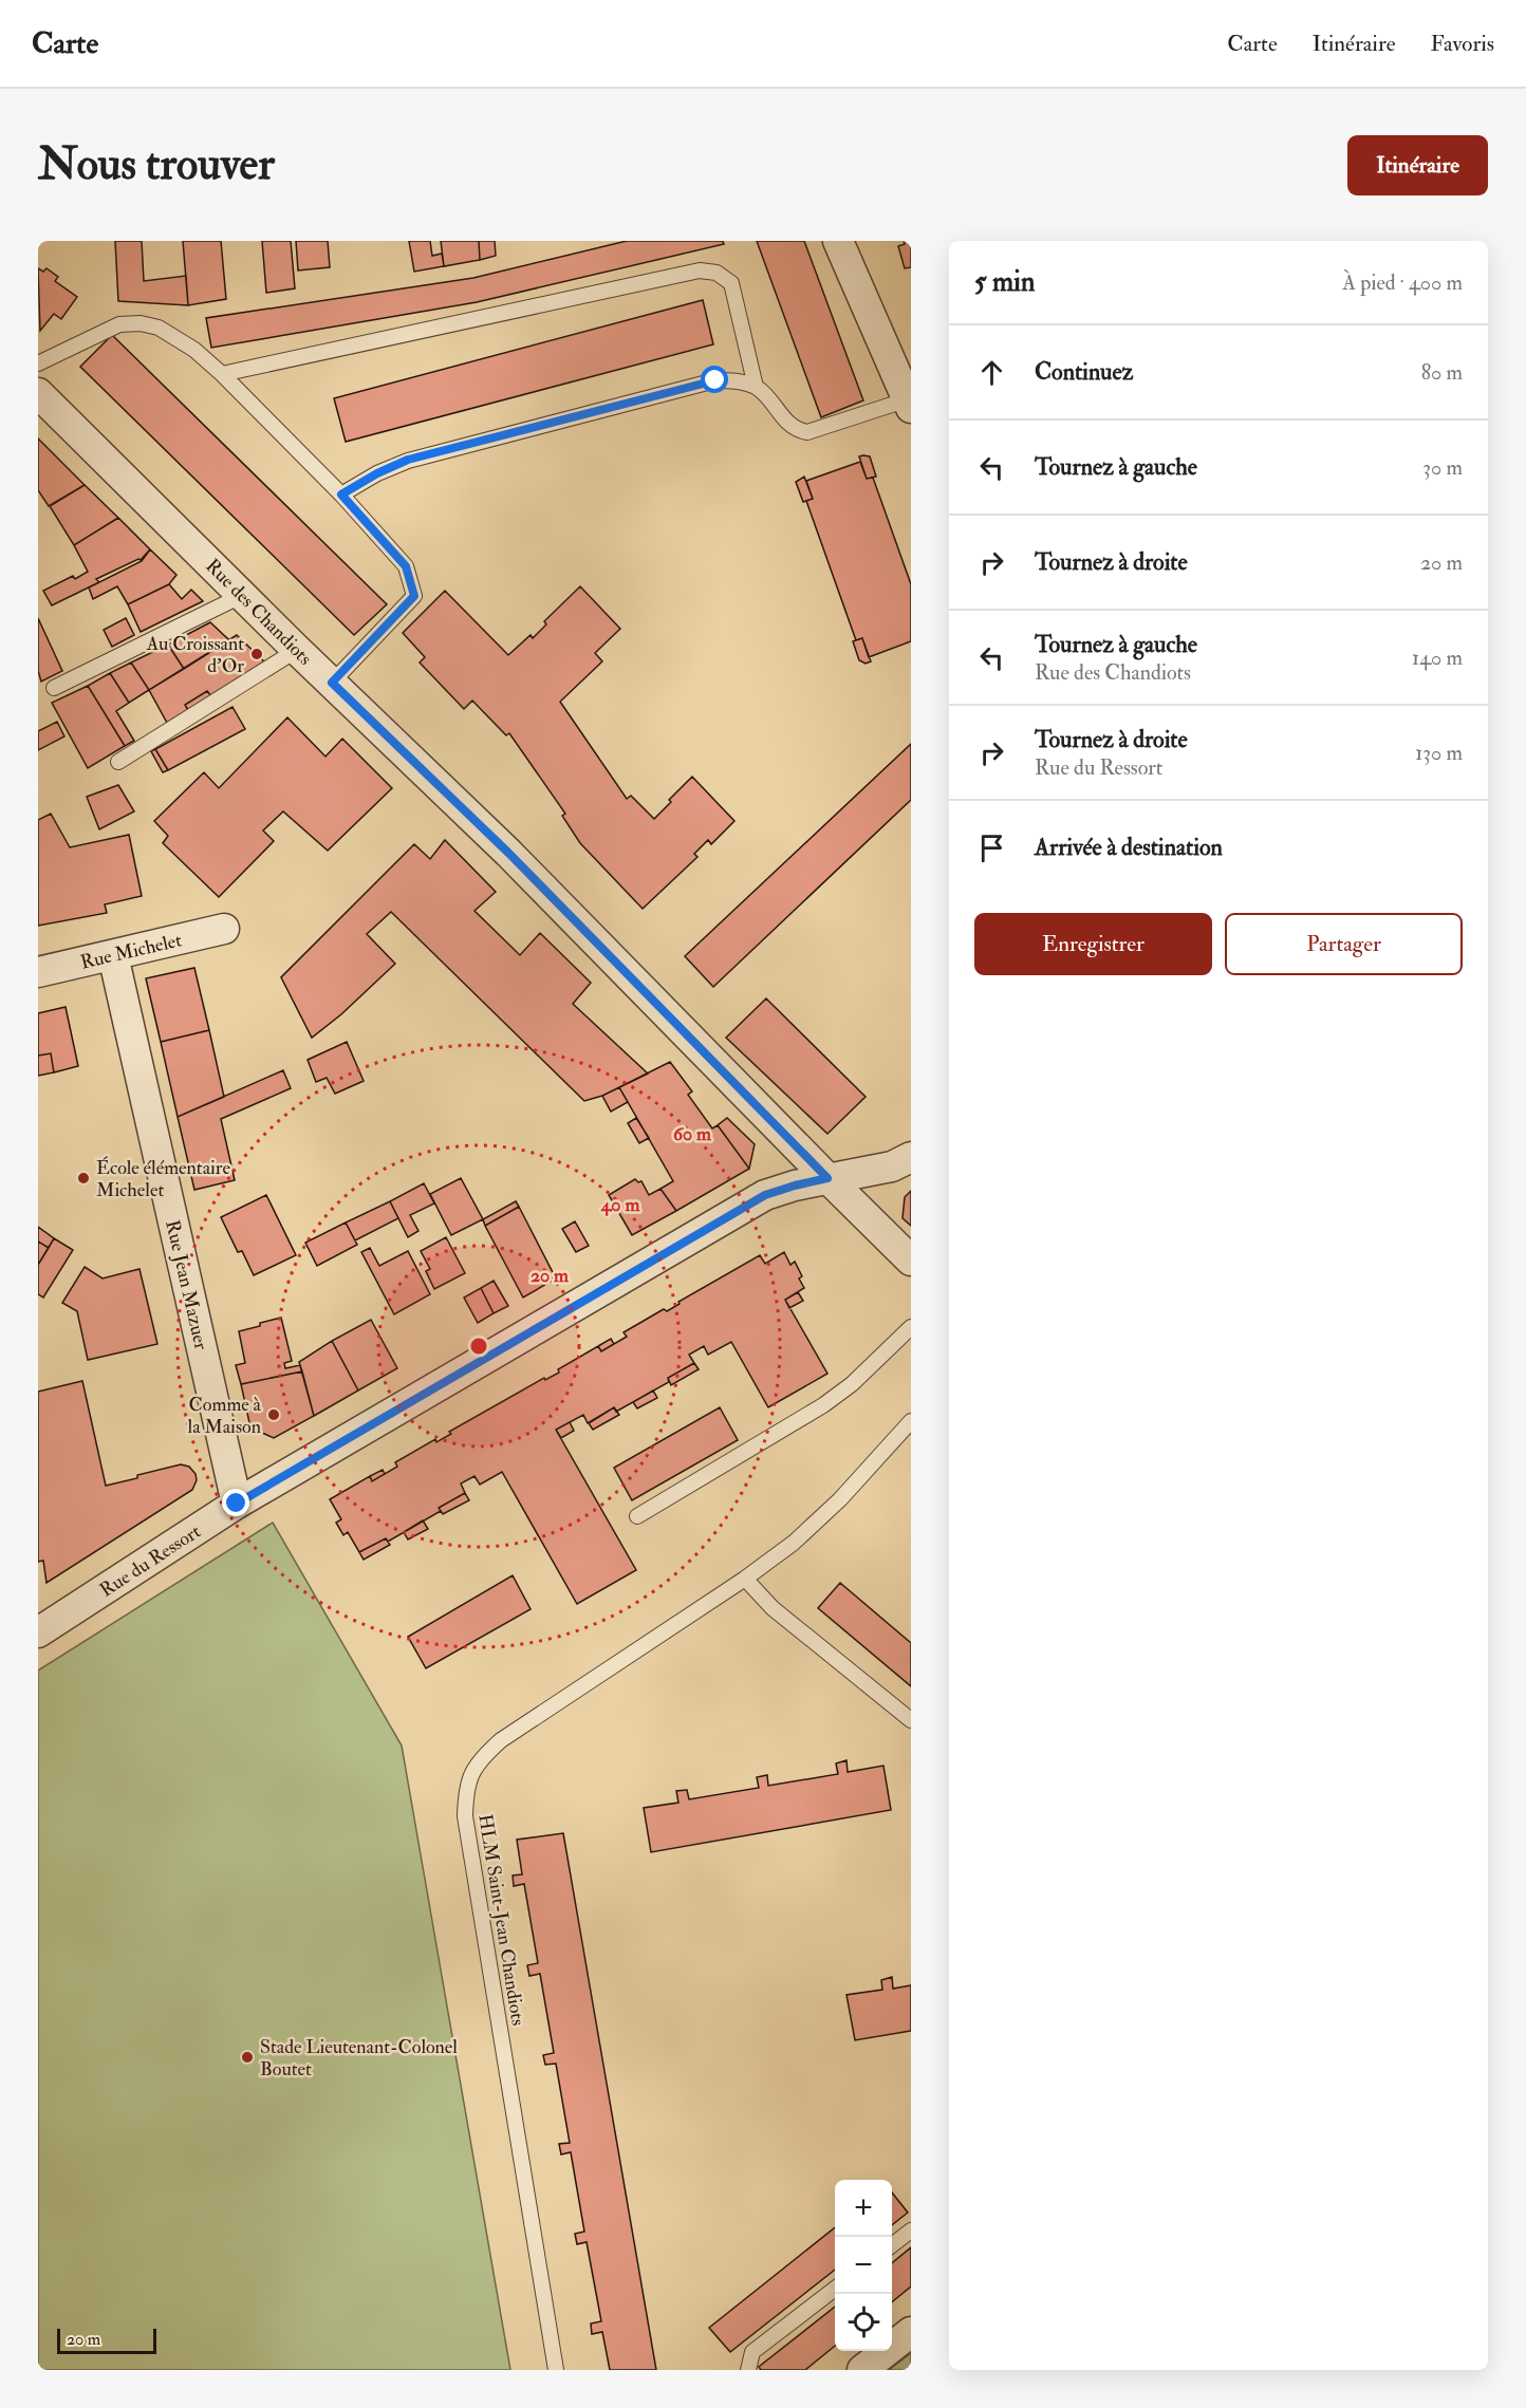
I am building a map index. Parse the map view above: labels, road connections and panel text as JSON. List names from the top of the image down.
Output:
{
  "streets": {
    "street": [
      "Rue des Chandiots",
      "Rue Michelet",
      "Rue Jean Mazuer",
      "Rue du Ressort"
    ],
    "lane": ["HLM Saint-Jean Chandiots"]
  },
  "crossings": [
    ["Rue des Chandiots", "Rue du Ressort"],
    ["Rue Michelet", "Rue Jean Mazuer"],
    ["Rue Jean Mazuer", "Rue du Ressort"]
  ],
  "places": [
    "Au Croissant d'Or",
    "École élémentaire Michelet",
    "Comme à la Maison",
    "Stade Lieutenant-Colonel Boutet"
  ],
  "scale_bar": "20 m",
  "page": {
    "header": "Carte",
    "nav": ["Carte", "Itinéraire", "Favoris"],
    "buttons": [
      "Itinéraire",
      ["Enregistrer", "Partager"]
    ],
    "title": "Nous trouver",
    "heading": ["5 min", "À pied · 400 m"],
    "list": [
      ["Continuez", "80 m"],
      ["Tournez à gauche", "30 m"],
      ["Tournez à droite", "20 m"],
      ["Tournez à gauche", "Rue des Chandiots", "140 m"],
      ["Tournez à droite", "Rue du Ressort", "130 m"],
      "Arrivée à destination"
    ],
    "map_buttons": ["+", "−"],
    "scale": "20 m"
  },
  "rings": ["60 m", "40 m", "20 m"]
}
